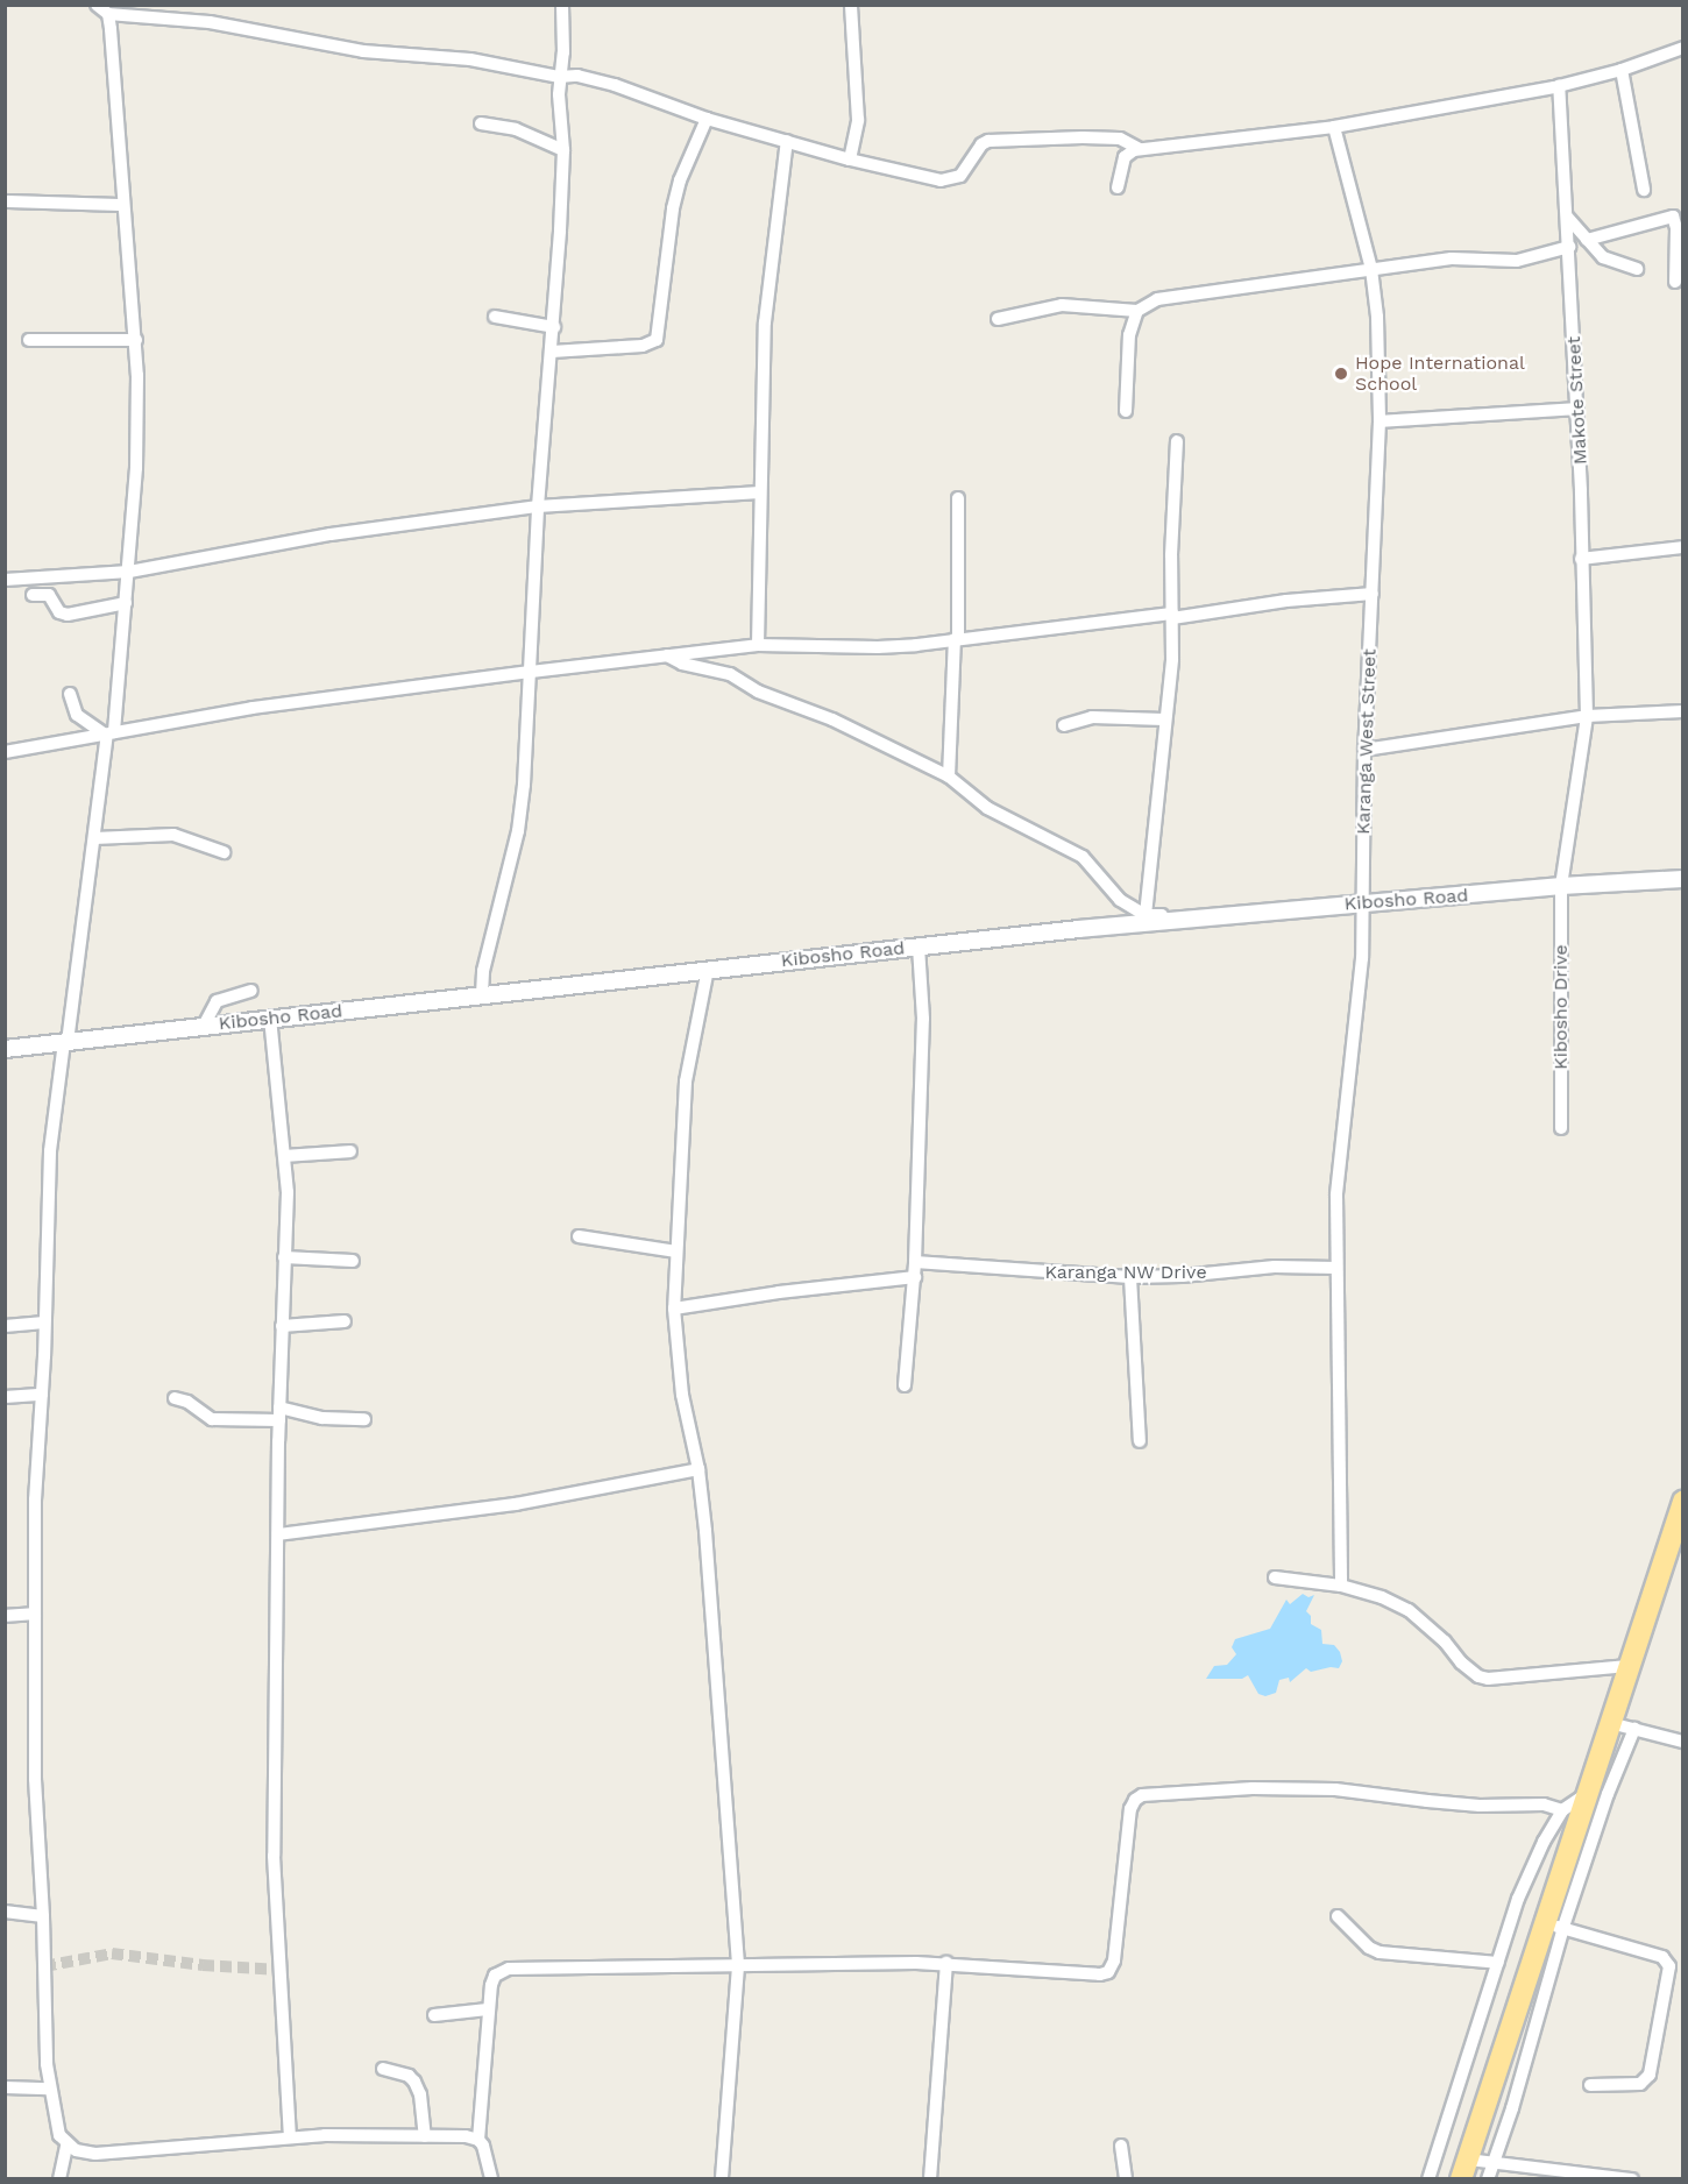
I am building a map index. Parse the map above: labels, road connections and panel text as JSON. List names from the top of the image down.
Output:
{
  "streets": {
    "street": [
      "Makote Street",
      "Karanga West Street",
      "Kibosho Road",
      "Kibosho Drive",
      "Karanga NW Drive"
    ]
  },
  "crossings": [
    ["Makote Street", "Kibosho Road"],
    ["Makote Street", "Kibosho Drive"],
    ["Karanga West Street", "Kibosho Road"],
    ["Karanga West Street", "Karanga NW Drive"],
    ["Kibosho Road", "Kibosho Drive"]
  ],
  "places": ["Hope International School"]
}
